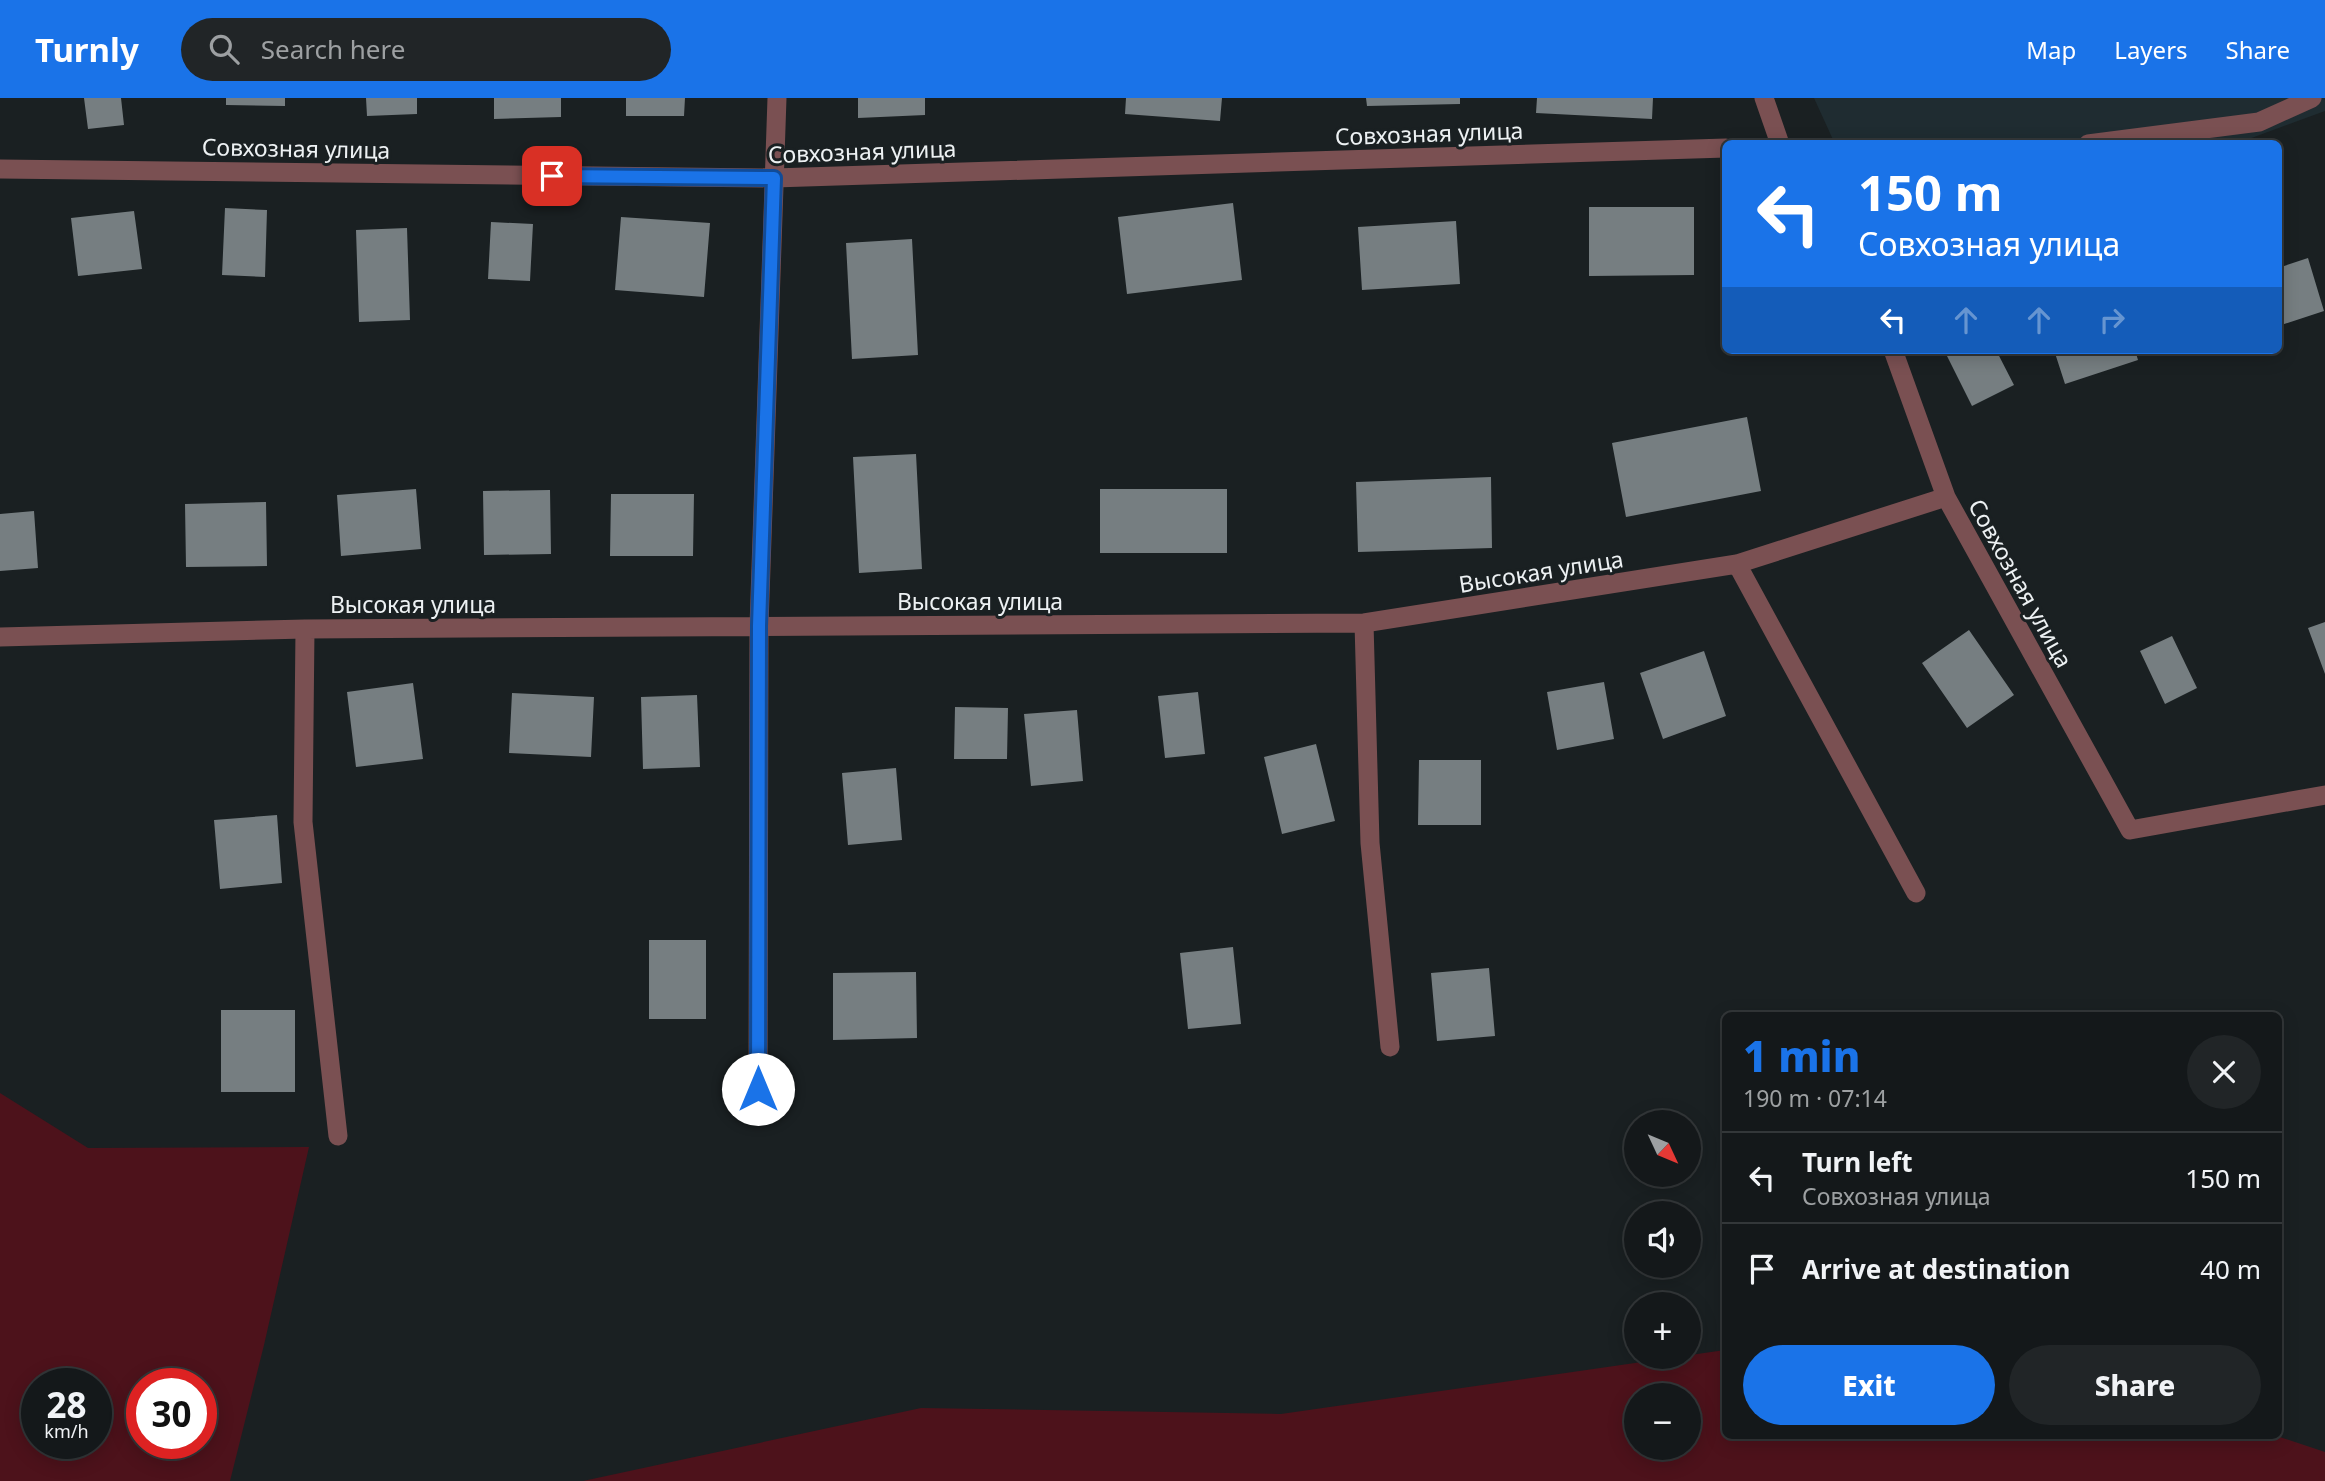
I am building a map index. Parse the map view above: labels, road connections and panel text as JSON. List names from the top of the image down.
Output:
{
  "streets": {
    "street": ["Совхозная улица", "Высокая улица"]
  },
  "crossings": [
    ["Совхозная улица", "Высокая улица"]
  ],
  "north": "bottom right",
  "page": {
    "header": "Turnly",
    "search": "Search here",
    "nav": ["Map", "Layers", "Share"],
    "turn": ["150 m", "Совхозная улица"],
    "heading": ["1 min", "190 m · 07:14"],
    "map_buttons": ["+", "−"],
    "list": [
      {
        "name": "Turn left",
        "note": "Совхозная улица",
        "value": "150 m"
      },
      {
        "name": "Arrive at destination",
        "value": "40 m"
      }
    ],
    "buttons": ["Exit", "Share"],
    "speed": "28 km/h",
    "limit": "30"
  }
}
